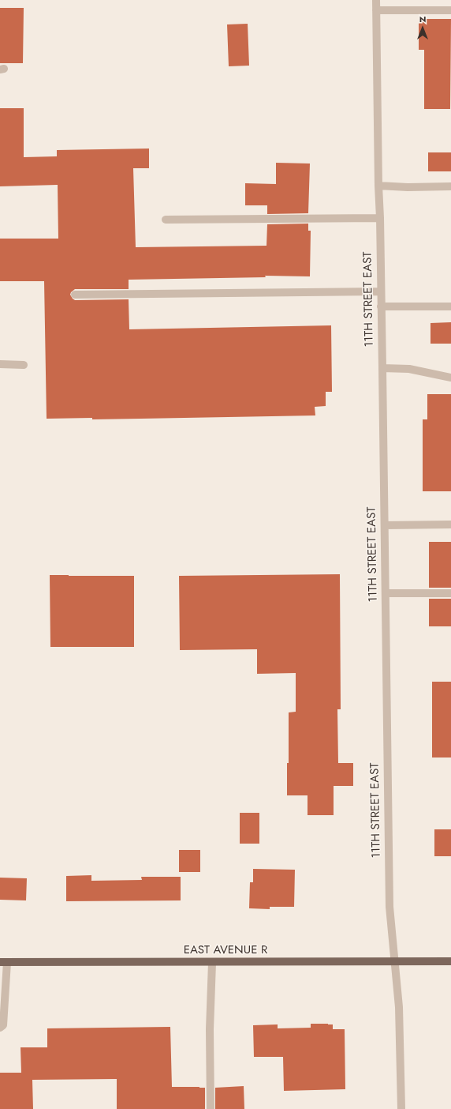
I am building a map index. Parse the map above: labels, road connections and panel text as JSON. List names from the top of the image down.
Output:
{
  "streets": {
    "main road": ["EAST AVENUE R"],
    "street": ["11TH STREET EAST"]
  },
  "crossings": [
    ["11TH STREET EAST", "EAST AVENUE R"]
  ],
  "north": "top"
}
